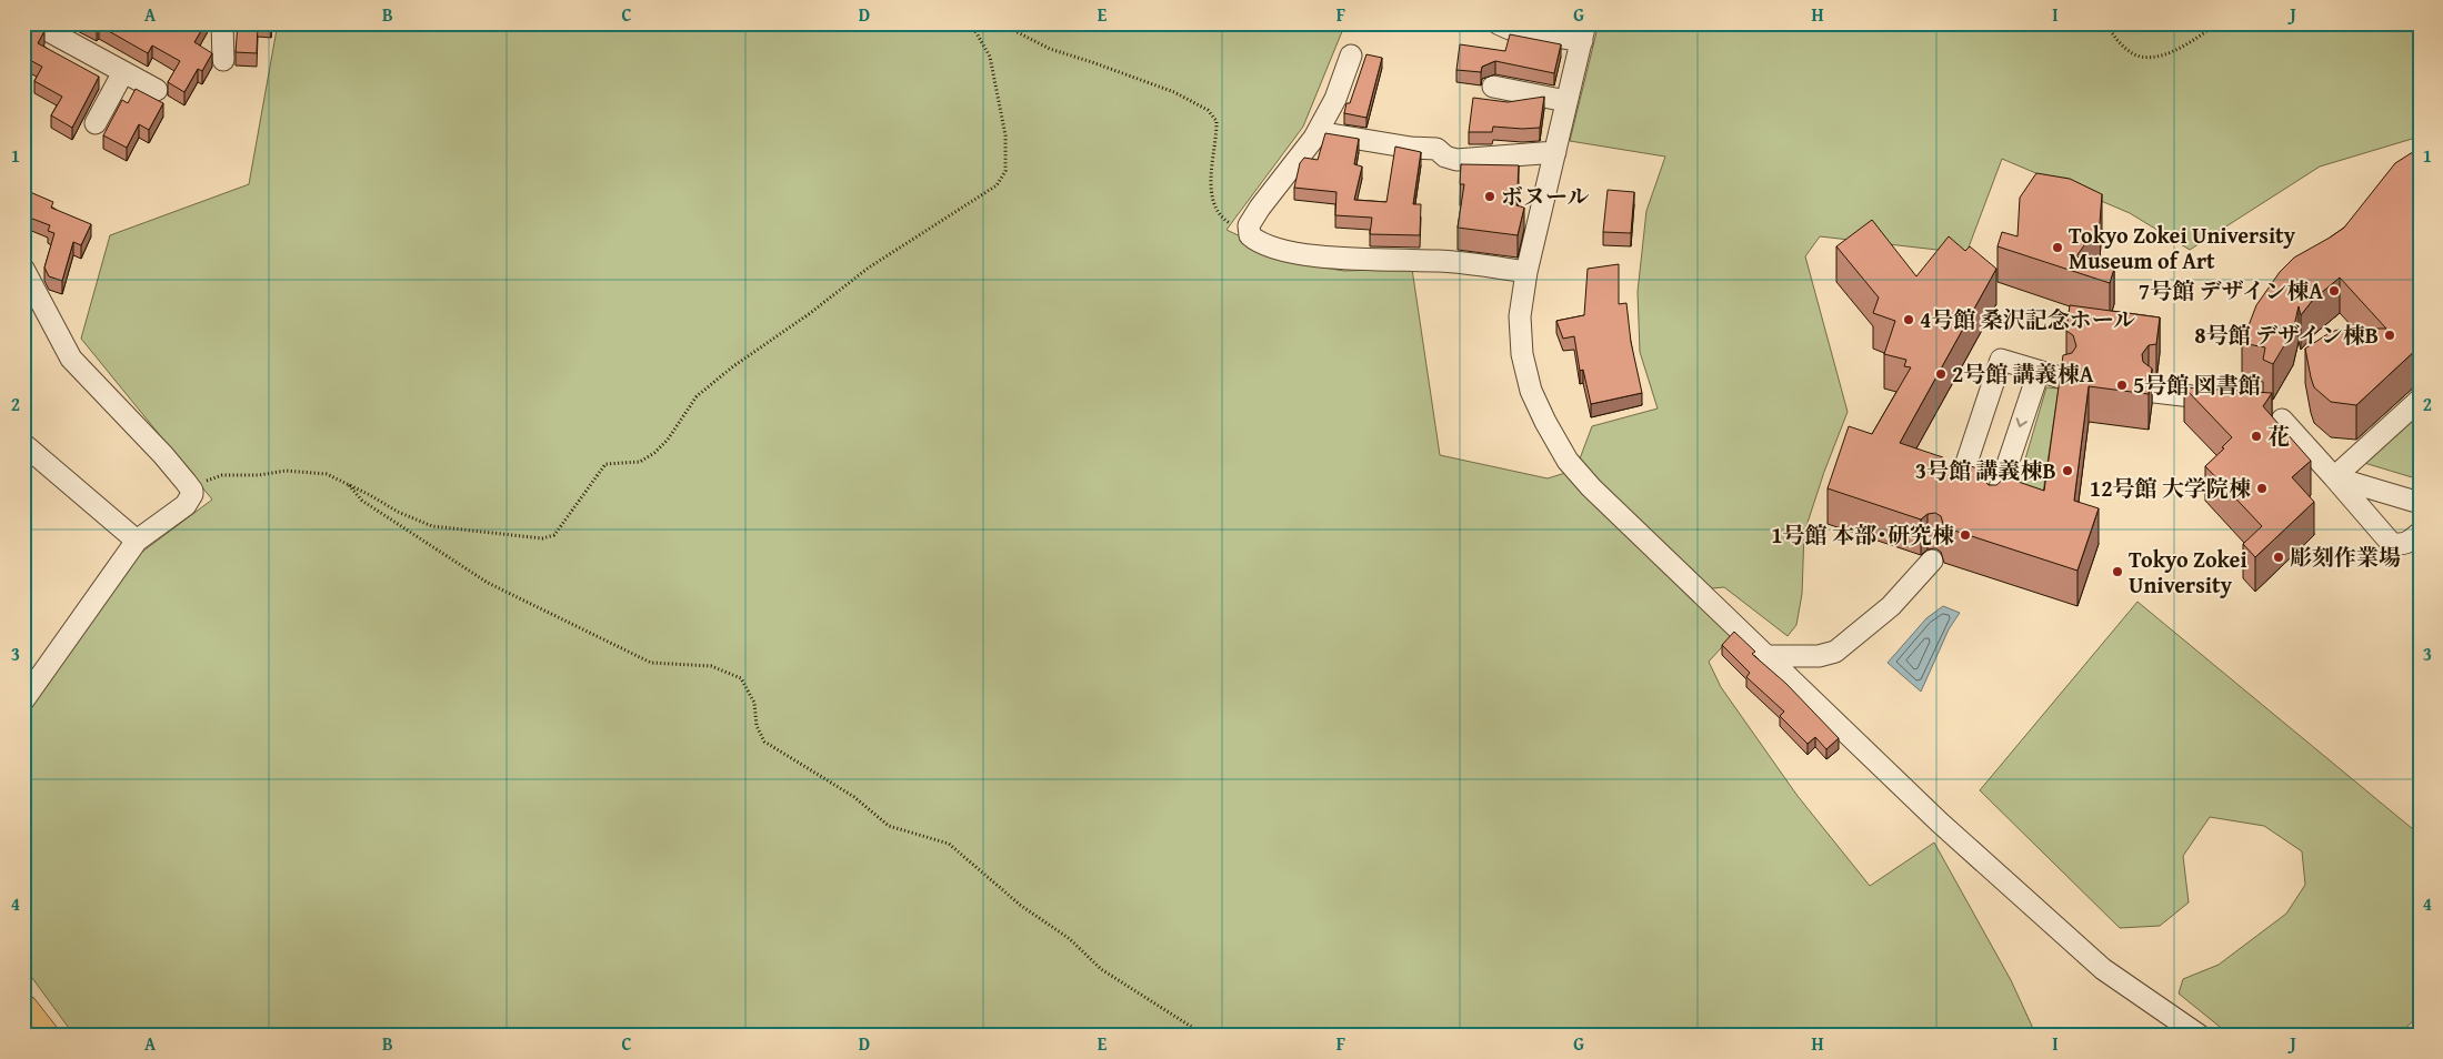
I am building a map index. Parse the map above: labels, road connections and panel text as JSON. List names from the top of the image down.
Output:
{
  "places": [
    "ボヌール",
    "Tokyo Zokei University Museum of Art",
    "7号館 デザイン棟A",
    "4号館 桑沢記念ホール",
    "8号館 デザイン棟B",
    "2号館 講義棟A",
    "5号館 図書館",
    "花",
    "3号館 講義棟B",
    "12号館 大学院棟",
    "1号館 本部･研究棟",
    "彫刻作業場",
    "Tokyo Zokei University"
  ],
  "grid": {
    "columns": [
      "A",
      "B",
      "C",
      "D",
      "E",
      "F",
      "G",
      "H",
      "I",
      "J"
    ],
    "rows": [
      "1",
      "2",
      "3",
      "4"
    ]
  }
}
